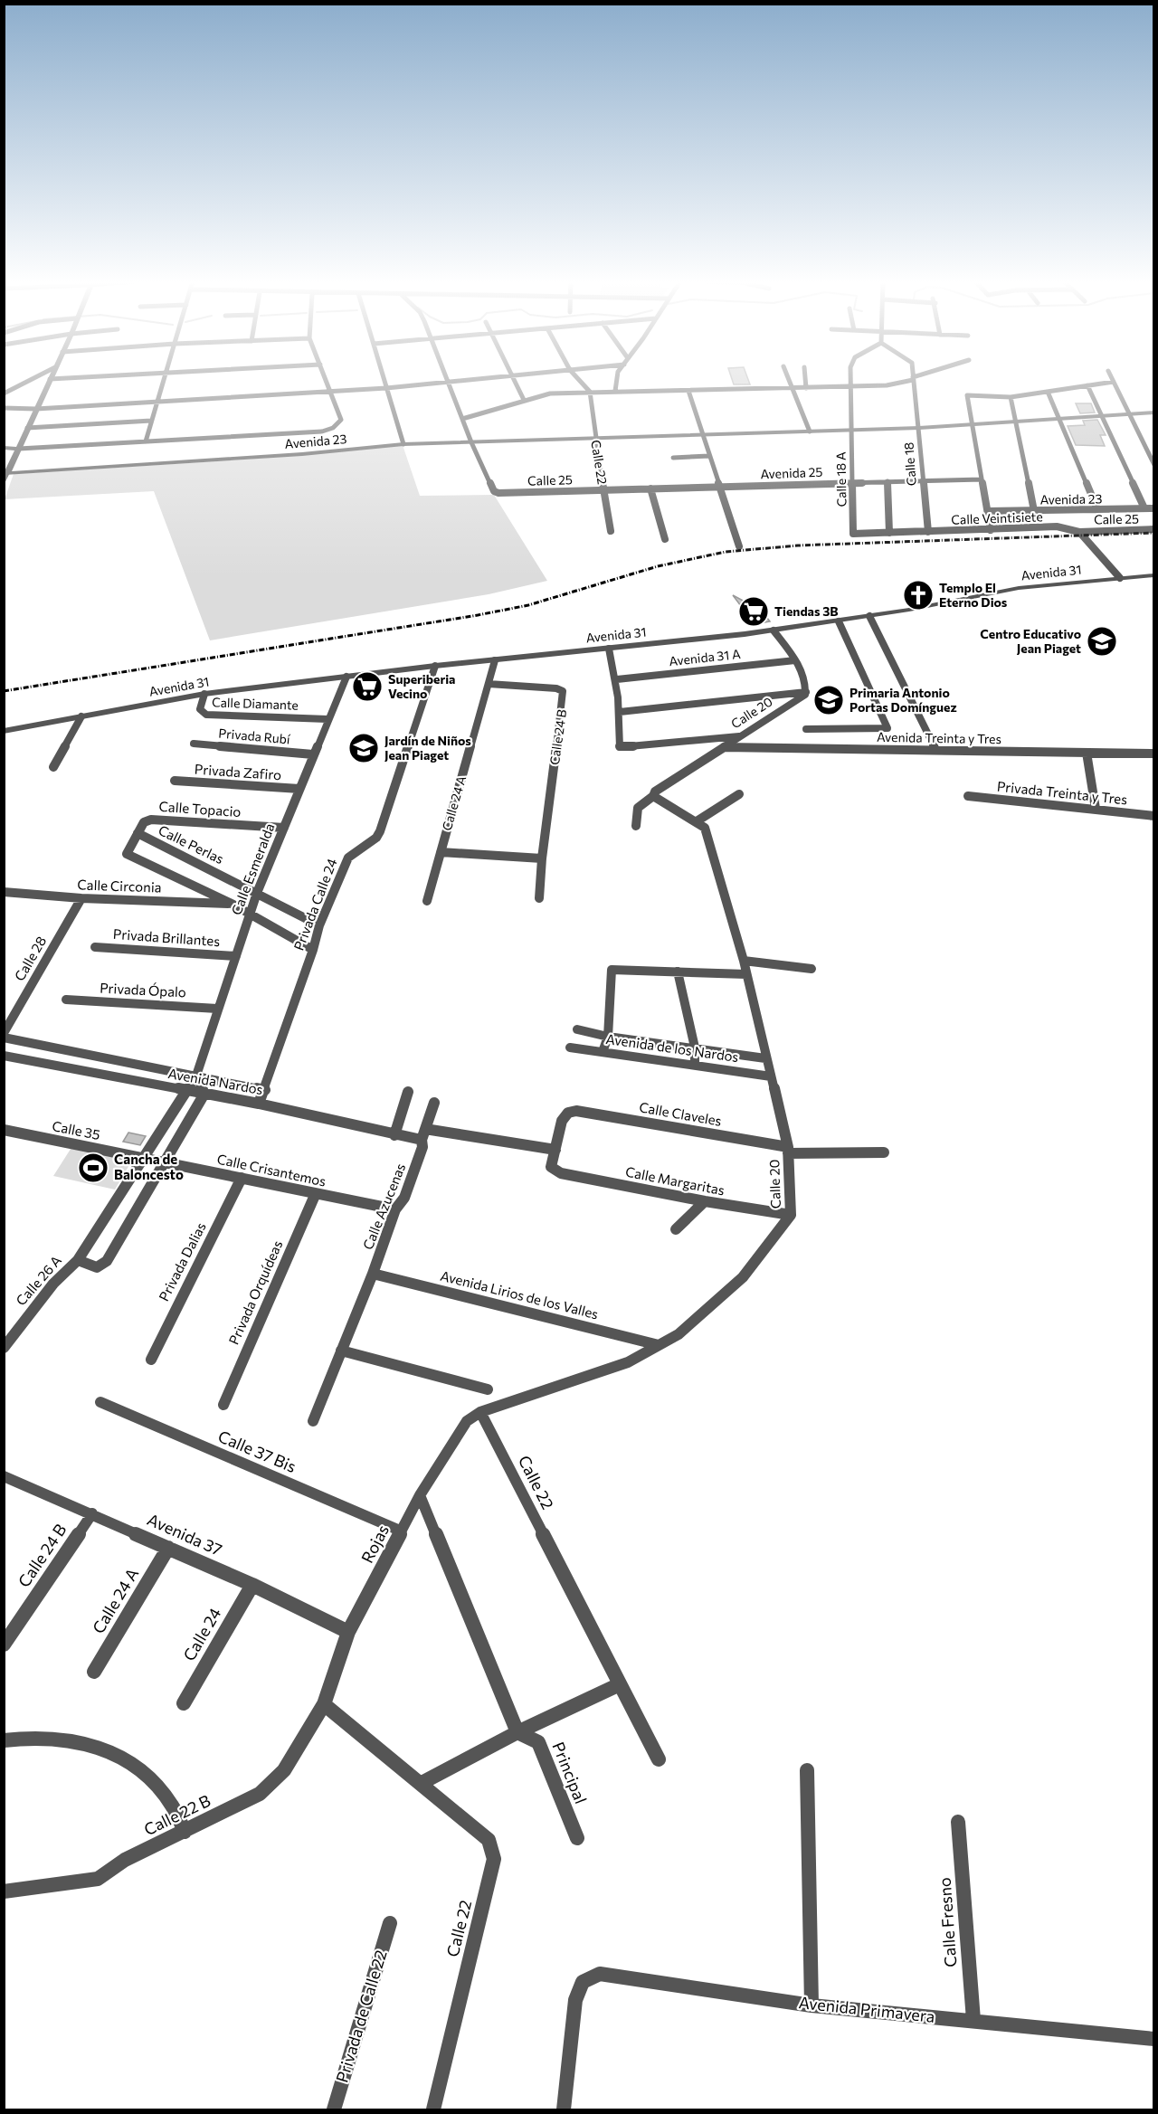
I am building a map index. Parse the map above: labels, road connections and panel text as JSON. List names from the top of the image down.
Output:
{
  "streets": {
    "street": [
      "Avenida 23",
      "Calle 22",
      "Calle 18",
      "Avenida 25",
      "Calle 18 A",
      "Calle 25",
      "Calle Veintisiete",
      "Avenida 31",
      "Avenida 31 A",
      "Calle Diamante",
      "Calle 20",
      "Privada Rubí",
      "Calle 24 B",
      "Avenida Treinta y Tres",
      "Privada Zafiro",
      "Privada Treinta y Tres",
      "Calle 24 A",
      "Calle Topacio",
      "Calle Perlas",
      "Calle Esmeralda",
      "Calle Circonia",
      "Privada Calle 24",
      "Privada Brillantes",
      "Calle 28",
      "Privada Ópalo",
      "Avenida de los Nardos",
      "Avenida Nardos",
      "Calle Claveles",
      "Calle 35",
      "Calle Crisantemos",
      "Calle Margaritas",
      "Calle Azucenas",
      "Privada Dalias",
      "Calle 26 A",
      "Privada Orquídeas",
      "Avenida Lirios de los Valles",
      "Calle 37 Bis",
      "Avenida 37",
      "Rojas",
      "Calle 24",
      "Principal",
      "Calle 22 B",
      "Calle Fresno",
      "Avenida Primavera",
      "Privada de Calle 22"
    ]
  },
  "crossings": [
    ["Avenida 23", "Calle 22"],
    ["Avenida 23", "Calle 18"],
    ["Avenida 23", "Calle 18 A"],
    ["Avenida 23", "Calle 25"],
    ["Calle 22", "Avenida 25"],
    ["Calle 22", "Calle 25"],
    ["Calle 22", "Calle 20"],
    ["Calle 22", "Rojas"],
    ["Calle 18", "Avenida 25"],
    ["Calle 18", "Calle Veintisiete"],
    ["Avenida 25", "Calle 18 A"],
    ["Avenida 25", "Calle 25"],
    ["Calle 18 A", "Calle Veintisiete"],
    ["Calle 25", "Calle Veintisiete"],
    ["Avenida 31", "Calle Diamante"],
    ["Avenida 31", "Calle 24 A"],
    ["Avenida 31", "Calle Esmeralda"],
    ["Avenida 31", "Privada Calle 24"],
    ["Calle Diamante", "Calle Esmeralda"],
    ["Calle 20", "Avenida Treinta y Tres"],
    ["Calle 20", "Avenida de los Nardos"],
    ["Calle 20", "Calle Claveles"],
    ["Calle 20", "Calle Margaritas"],
    ["Calle 20", "Avenida Lirios de los Valles"],
    ["Calle 20", "Rojas"],
    ["Privada Rubí", "Calle Esmeralda"],
    ["Calle 24 B", "Calle 24 A"],
    ["Calle 24 B", "Avenida 37"],
    ["Privada Zafiro", "Calle Esmeralda"],
    ["Calle 24 A", "Avenida 37"],
    ["Calle Topacio", "Calle Perlas"],
    ["Calle Topacio", "Calle Esmeralda"],
    ["Calle Perlas", "Calle Esmeralda"],
    ["Calle Perlas", "Privada Calle 24"],
    ["Calle Esmeralda", "Privada Brillantes"],
    ["Calle Esmeralda", "Privada Ópalo"],
    ["Calle Esmeralda", "Avenida Nardos"],
    ["Calle Esmeralda", "Calle 26 A"],
    ["Calle Circonia", "Calle 28"],
    ["Privada Calle 24", "Avenida Nardos"],
    ["Avenida Nardos", "Calle Azucenas"],
    ["Avenida Nardos", "Calle 26 A"],
    ["Calle Claveles", "Calle Margaritas"],
    ["Calle 35", "Calle Crisantemos"],
    ["Calle 35", "Calle 26 A"],
    ["Calle Crisantemos", "Calle Azucenas"],
    ["Calle Crisantemos", "Privada Dalias"],
    ["Calle Crisantemos", "Calle 26 A"],
    ["Calle Crisantemos", "Privada Orquídeas"],
    ["Calle Azucenas", "Avenida Lirios de los Valles"],
    ["Calle 37 Bis", "Rojas"],
    ["Avenida 37", "Rojas"],
    ["Avenida 37", "Calle 24"],
    ["Rojas", "Calle 22 B"],
    ["Calle Fresno", "Avenida Primavera"]
  ],
  "places": {
    "church": ["Templo El Eterno Dios"],
    "supermarket": ["Tiendas 3B", "Superiberia Vecino"],
    "school or university": ["Centro Educativo Jean Piaget", "Primaria Antonio Portas Domínguez", "Jardín de Niños Jean Piaget"],
    "sports": ["Cancha de Baloncesto"]
  }
}
